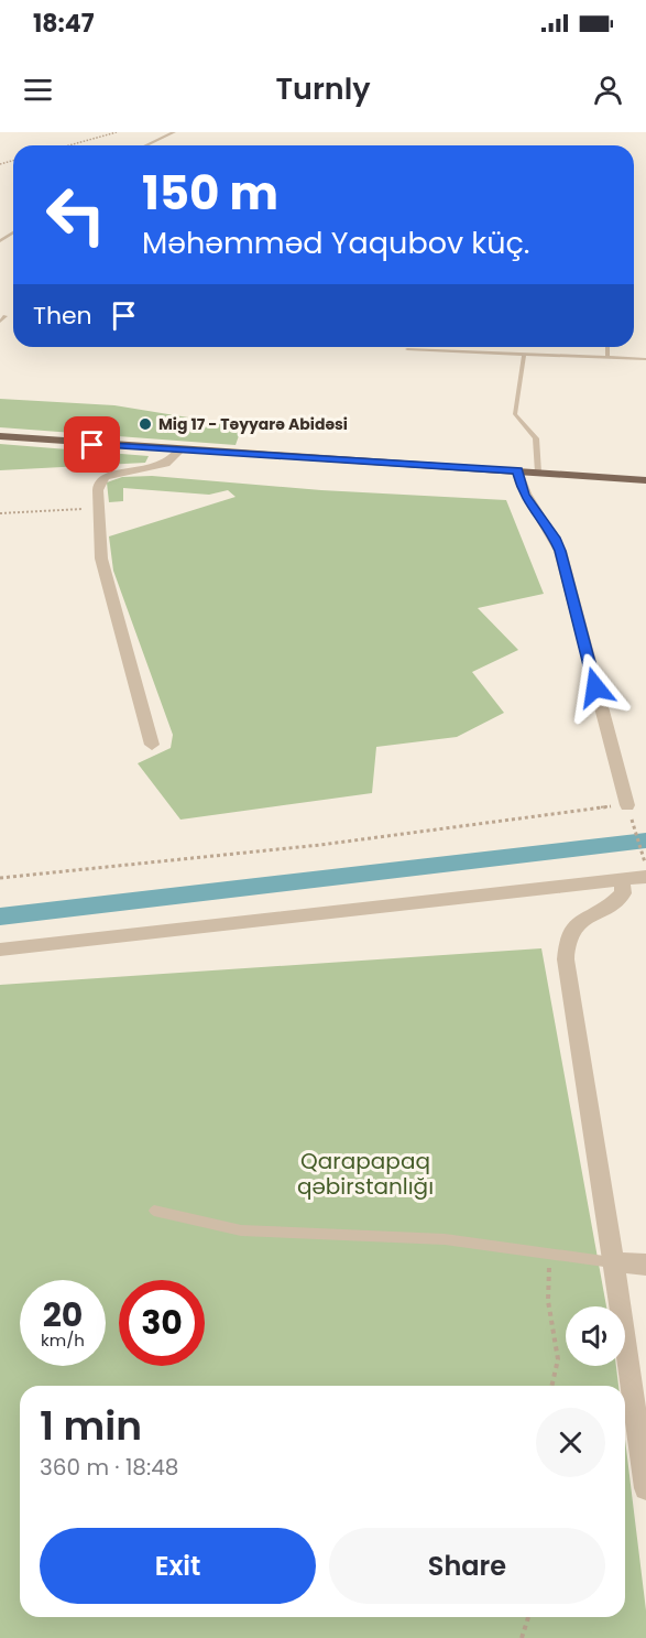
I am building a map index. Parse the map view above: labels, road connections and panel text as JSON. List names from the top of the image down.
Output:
{
  "parks": ["Qarapapaq qəbirstanlığı"],
  "places": ["Mig 17 - Təyyarə Abidəsi"],
  "page": {
    "status": "18:47",
    "header": "Turnly",
    "turn": ["150 m", "Məhəmməd Yaqubov küç."],
    "then": "Then",
    "speed": "20 km/h",
    "limit": "30",
    "heading": ["1 min", "360 m · 18:48"],
    "buttons": ["Exit", "Share"]
  }
}
